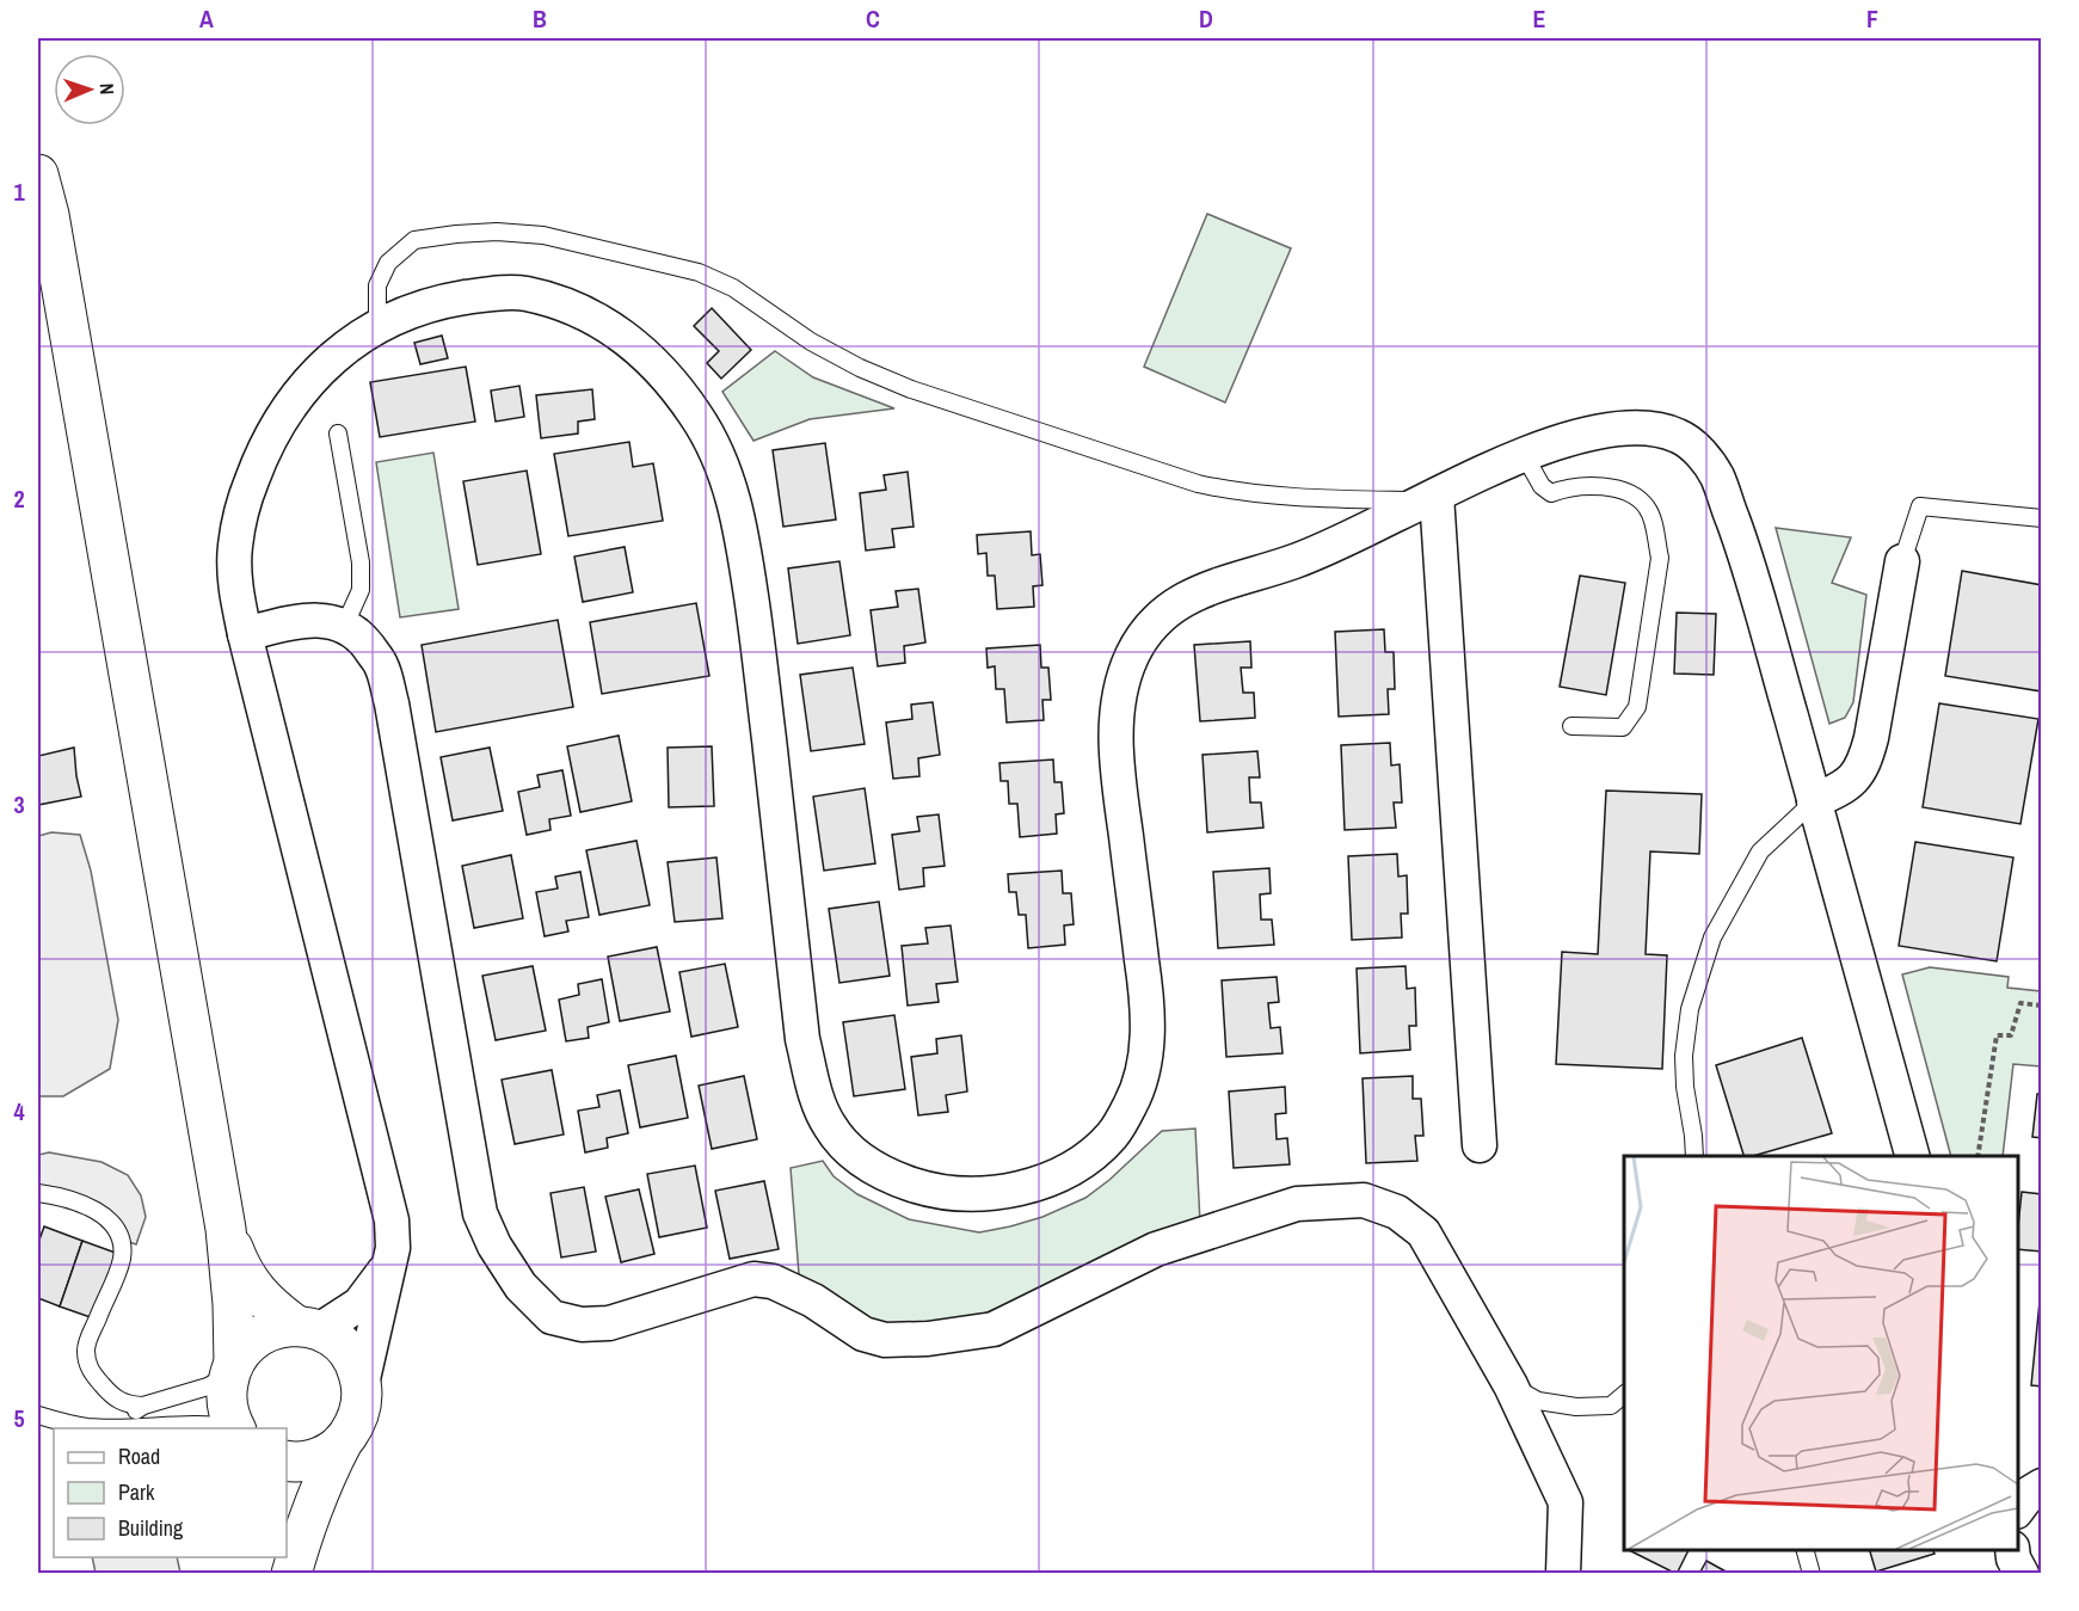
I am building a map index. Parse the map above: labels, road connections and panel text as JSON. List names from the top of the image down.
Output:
{
  "legend": ["Road", "Park", "Building"],
  "north": "right",
  "grid": {
    "columns": [
      "A",
      "B",
      "C",
      "D",
      "E",
      "F"
    ],
    "rows": [
      "1",
      "2",
      "3",
      "4",
      "5"
    ]
  }
}
